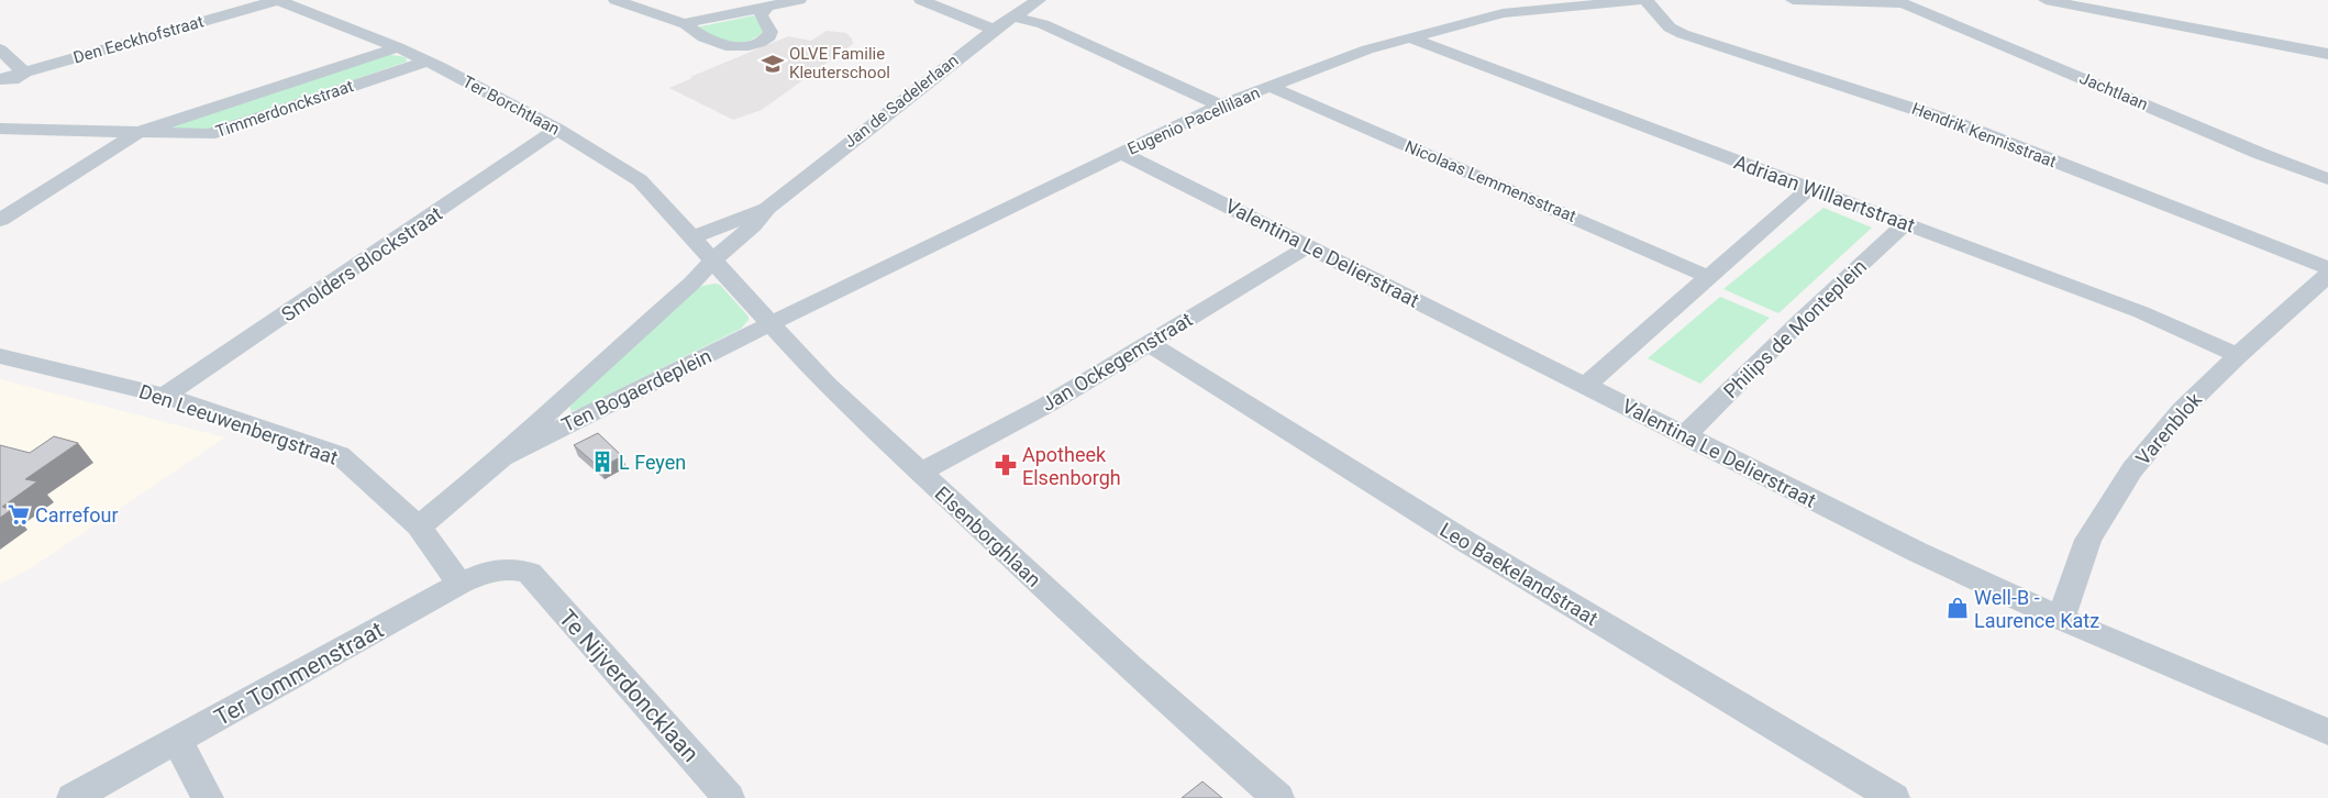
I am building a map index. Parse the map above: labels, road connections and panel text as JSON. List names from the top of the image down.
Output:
{
  "streets": {
    "street": [
      "Den Eeckhofstraat",
      "Jachtlaan",
      "Jan de Sadelerlaan",
      "Ter Borchtlaan",
      "Timmerdonckstraat",
      "Eugenio Pacellilaan",
      "Hendrik Kennisstraat",
      "Nicolaas Lemmensstraat",
      "Adriaan Willaertstraat",
      "Valentina Le Delierstraat",
      "Smolders Blockstraat",
      "Philips de Monteplein",
      "Jan Ockegemstraat",
      "Ten Bogaerdeplein",
      "Den Leeuwenbergstraat",
      "Varenblok",
      "Elsenborghlaan",
      "Leo Baekelandstraat",
      "Ter Tommenstraat",
      "Te Nijverdoncklaan"
    ]
  },
  "crossings": [
    ["Den Eeckhofstraat", "Ter Borchtlaan"],
    ["Jan de Sadelerlaan", "Ter Borchtlaan"],
    ["Jan de Sadelerlaan", "Ten Bogaerdeplein"],
    ["Jan de Sadelerlaan", "Elsenborghlaan"],
    ["Ter Borchtlaan", "Timmerdonckstraat"],
    ["Ter Borchtlaan", "Smolders Blockstraat"],
    ["Ter Borchtlaan", "Ten Bogaerdeplein"],
    ["Ter Borchtlaan", "Elsenborghlaan"],
    ["Eugenio Pacellilaan", "Hendrik Kennisstraat"],
    ["Eugenio Pacellilaan", "Nicolaas Lemmensstraat"],
    ["Eugenio Pacellilaan", "Adriaan Willaertstraat"],
    ["Eugenio Pacellilaan", "Valentina Le Delierstraat"],
    ["Eugenio Pacellilaan", "Ten Bogaerdeplein"],
    ["Eugenio Pacellilaan", "Elsenborghlaan"],
    ["Adriaan Willaertstraat", "Philips de Monteplein"],
    ["Adriaan Willaertstraat", "Varenblok"],
    ["Valentina Le Delierstraat", "Philips de Monteplein"],
    ["Valentina Le Delierstraat", "Jan Ockegemstraat"],
    ["Valentina Le Delierstraat", "Varenblok"],
    ["Smolders Blockstraat", "Den Leeuwenbergstraat"],
    ["Jan Ockegemstraat", "Elsenborghlaan"],
    ["Jan Ockegemstraat", "Leo Baekelandstraat"],
    ["Ten Bogaerdeplein", "Den Leeuwenbergstraat"],
    ["Ten Bogaerdeplein", "Elsenborghlaan"],
    ["Den Leeuwenbergstraat", "Ter Tommenstraat"],
    ["Ter Tommenstraat", "Te Nijverdoncklaan"]
  ],
  "places": {
    "school or university": ["OLVE Familie Kleuterschool"],
    "building": ["L Feyen"],
    "pharmacy": ["Apotheek Elsenborgh"],
    "supermarket": ["Carrefour"],
    "shop": ["Well-B - Laurence Katz"]
  }
}
